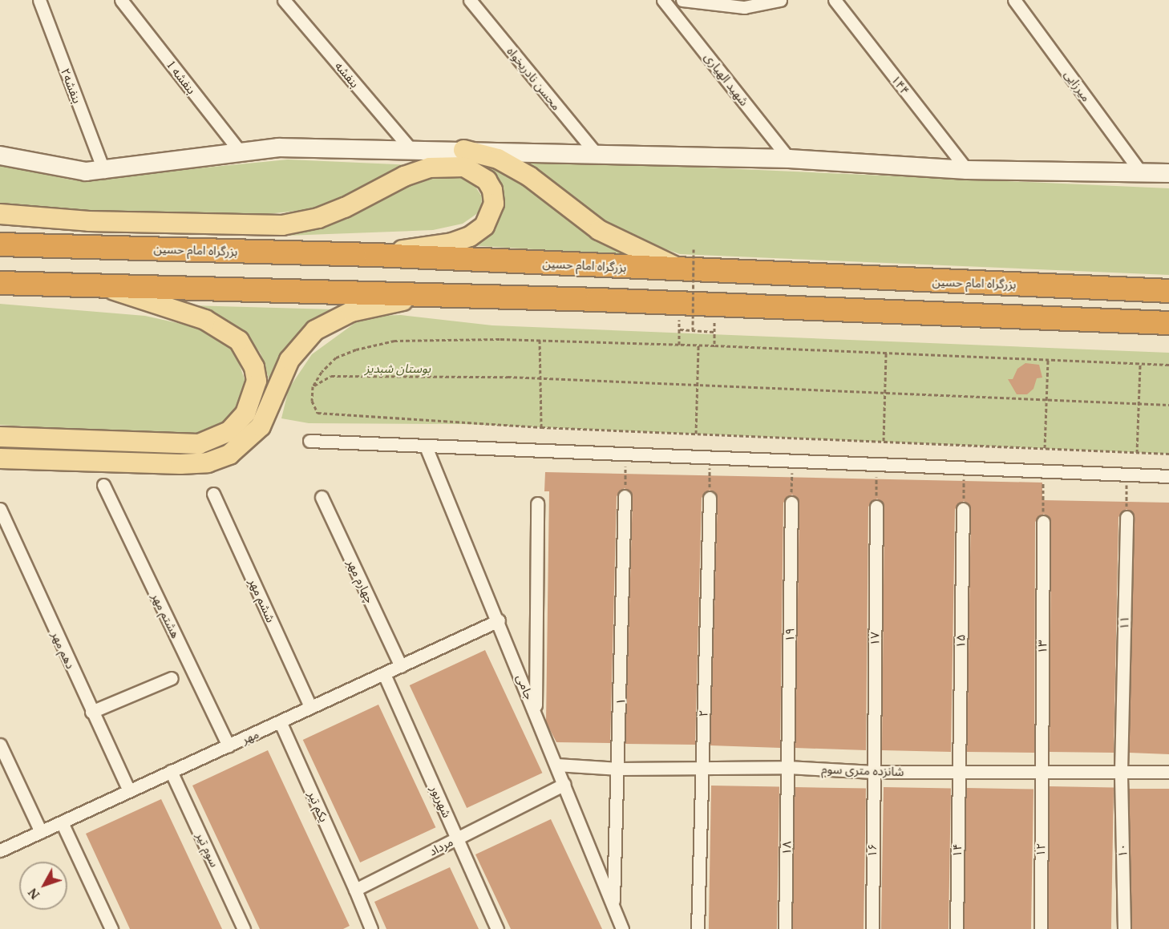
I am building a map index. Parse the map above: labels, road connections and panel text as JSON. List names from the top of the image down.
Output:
{
  "streets": {
    "highway": ["بزرگراه امام حسین"],
    "street": [
      "بنفشه",
      "بنفشه 1",
      "محسن نادریخواه",
      "شهید الهیاری",
      "۱۴۴",
      "بنفشه۲",
      "میرزایی",
      "چهارم مهر",
      "ششم مهر",
      "هشتم مهر",
      "۱۱",
      "۱۹",
      "۱۷",
      "۱۵",
      "۱۳",
      "دهم مهر",
      "جامی",
      "۱",
      "۲",
      "مهر",
      "شانزده متری سوم",
      "شهریور",
      "یکم تیر",
      "مرداد",
      "۱۸",
      "سوم تیر",
      "۱۲",
      "۱۶",
      "۱۴",
      "۱۰"
    ]
  },
  "crossings": [
    ["چهارم مهر", "مهر"],
    ["ششم مهر", "مهر"],
    ["هشتم مهر", "مهر"],
    ["۱۱", "شانزده متری سوم"],
    ["۱۱", "۱۰"],
    ["۱۹", "شانزده متری سوم"],
    ["۱۹", "۱۸"],
    ["۱۷", "شانزده متری سوم"],
    ["۱۷", "۱۶"],
    ["۱۵", "شانزده متری سوم"],
    ["۱۵", "۱۴"],
    ["۱۳", "شانزده متری سوم"],
    ["۱۳", "۱۲"],
    ["دهم مهر", "مهر"],
    ["جامی", "۱"],
    ["جامی", "مهر"],
    ["جامی", "شانزده متری سوم"],
    ["جامی", "مرداد"],
    ["۱", "شانزده متری سوم"],
    ["۲", "شانزده متری سوم"],
    ["مهر", "شهریور"],
    ["مهر", "یکم تیر"],
    ["مهر", "سوم تیر"],
    ["شانزده متری سوم", "۱۸"],
    ["شانزده متری سوم", "۱۲"],
    ["شانزده متری سوم", "۱۶"],
    ["شانزده متری سوم", "۱۴"],
    ["شانزده متری سوم", "۱۰"],
    ["شهریور", "مرداد"],
    ["یکم تیر", "مرداد"]
  ],
  "parks": ["بوستان شبدیز"],
  "north": "bottom left"
}
